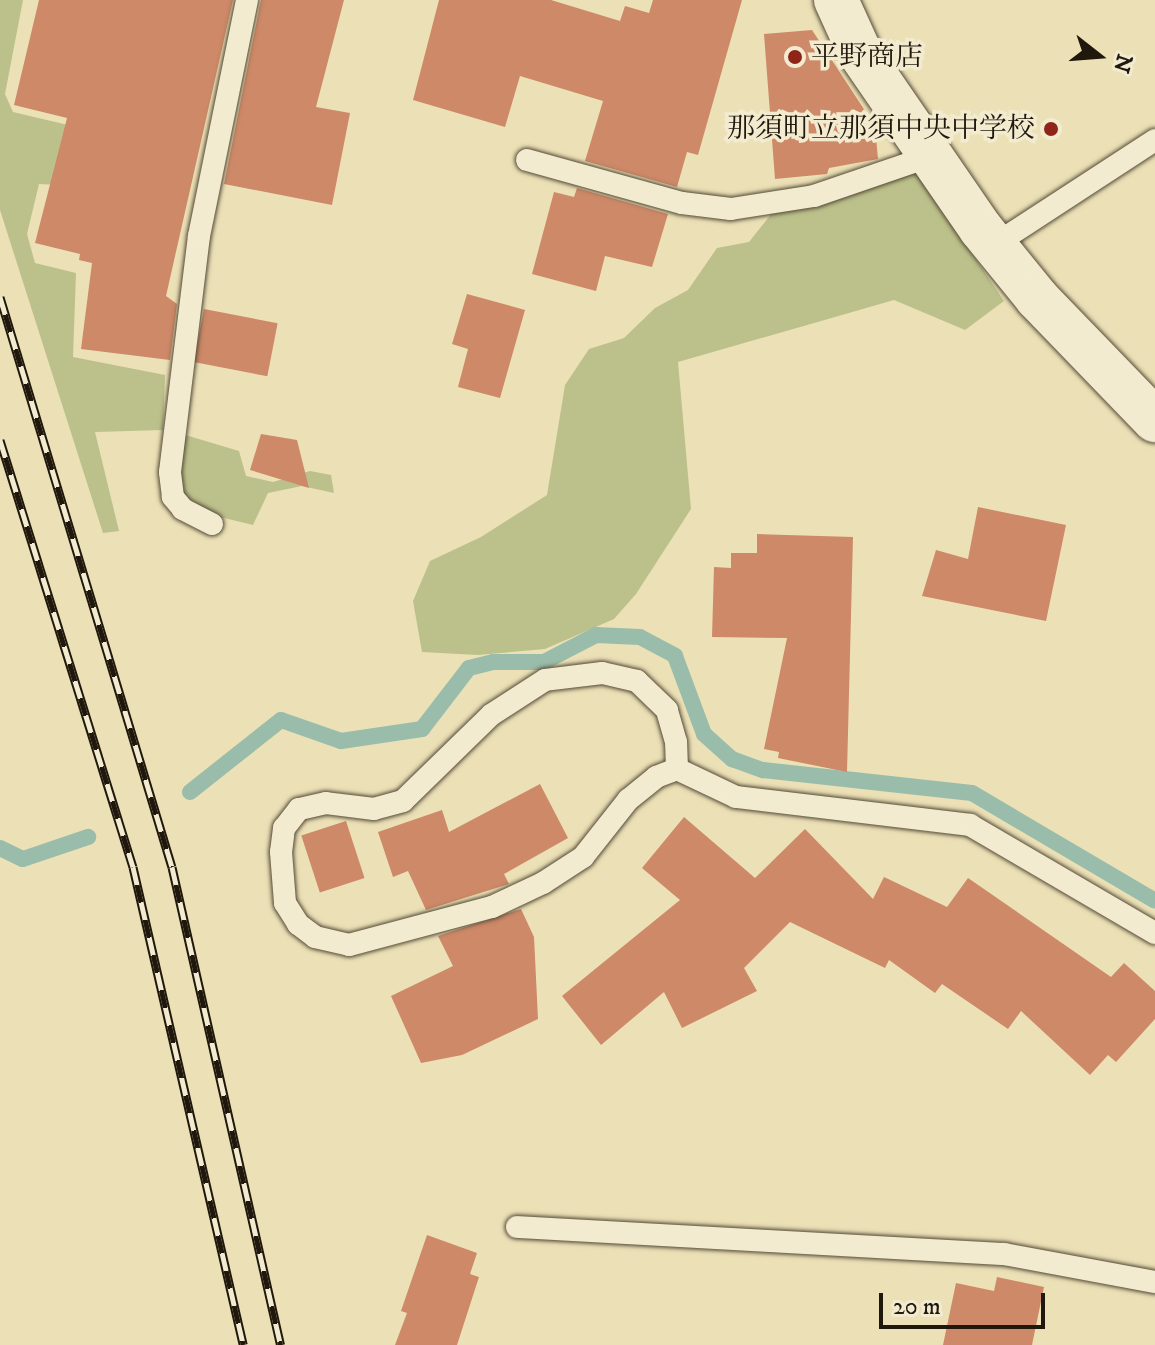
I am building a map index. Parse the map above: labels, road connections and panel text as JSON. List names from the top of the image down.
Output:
{
  "places": ["平野商店", "那須町立那須中央中学校"],
  "scale_bar": "20 m",
  "north": "right"
}
